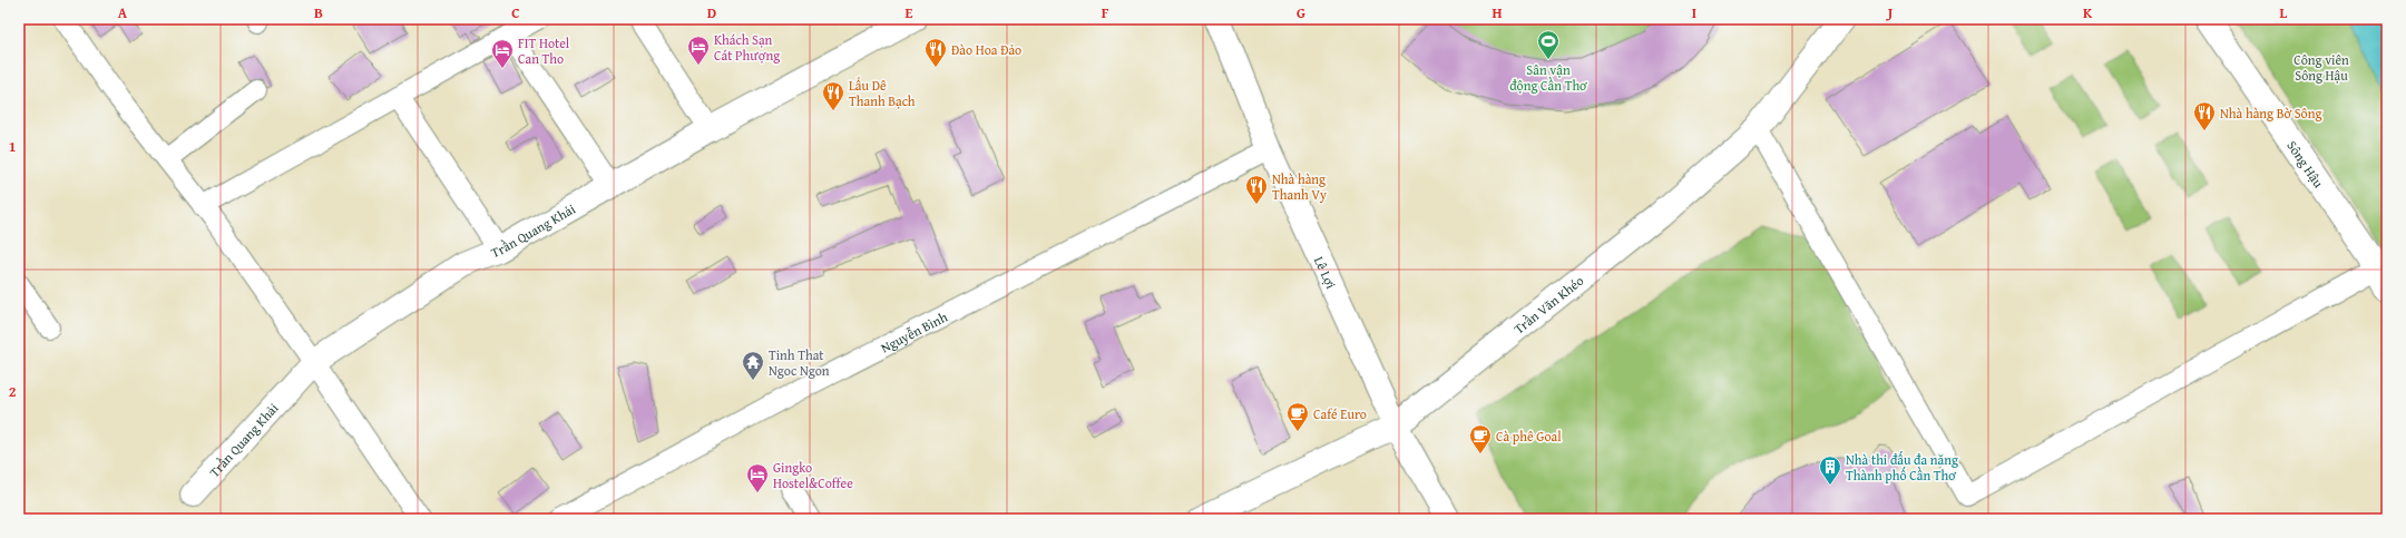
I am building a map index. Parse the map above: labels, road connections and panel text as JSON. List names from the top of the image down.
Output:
{
  "streets": {
    "street": [
      "Sông Hậu",
      "Trần Quang Khải",
      "Lê Lợi",
      "Trần Văn Khéo",
      "Nguyễn Bình"
    ]
  },
  "crossings": [
    ["Lê Lợi", "Trần Văn Khéo"],
    ["Lê Lợi", "Nguyễn Bình"]
  ],
  "parks": ["Công viên Sông Hậu"],
  "places": {
    "sports": ["Sân vận động Cần Thơ"],
    "hotel": ["Khách Sạn Cát Phượng", "FIT Hotel Can Tho", "Gingko Hostel&Coffee"],
    "restaurant": [
      "Đào Hoa Đảo",
      "Lẩu Dê Thanh Bạch",
      "Nhà hàng Bờ Sông",
      "Nhà hàng Thanh Vy"
    ],
    "temple": ["Tinh That Ngoc Ngon"],
    "cafe": ["Café Euro", "Cà phê Goal"],
    "building": ["Nhà thi đấu đa năng Thành phố Cần Thơ"]
  },
  "grid": {
    "columns": [
      "A",
      "B",
      "C",
      "D",
      "E",
      "F",
      "G",
      "H",
      "I",
      "J",
      "K",
      "L"
    ],
    "rows": ["1", "2"]
  }
}
